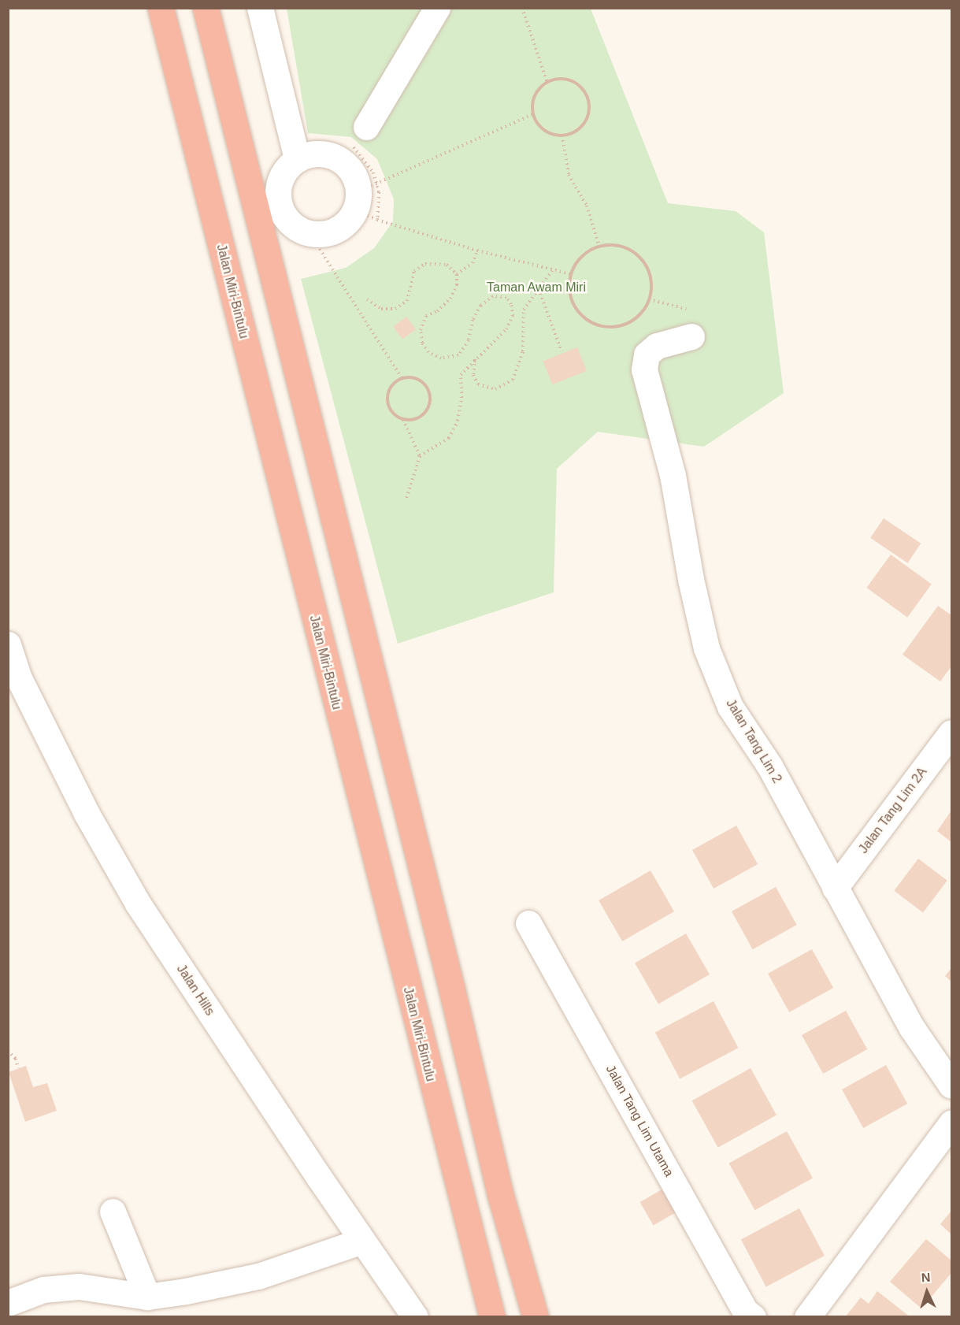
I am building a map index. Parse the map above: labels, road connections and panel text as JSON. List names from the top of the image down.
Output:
{
  "streets": {
    "highway": ["Jalan Miri-Bintulu"],
    "street": [
      "Jalan Tang Lim 2",
      "Jalan Tang Lim 2A",
      "Jalan Hills",
      "Jalan Tang Lim Utama"
    ]
  },
  "crossings": [
    ["Jalan Tang Lim 2", "Jalan Tang Lim 2A"]
  ],
  "parks": ["Taman Awam Miri"],
  "north": "top"
}
